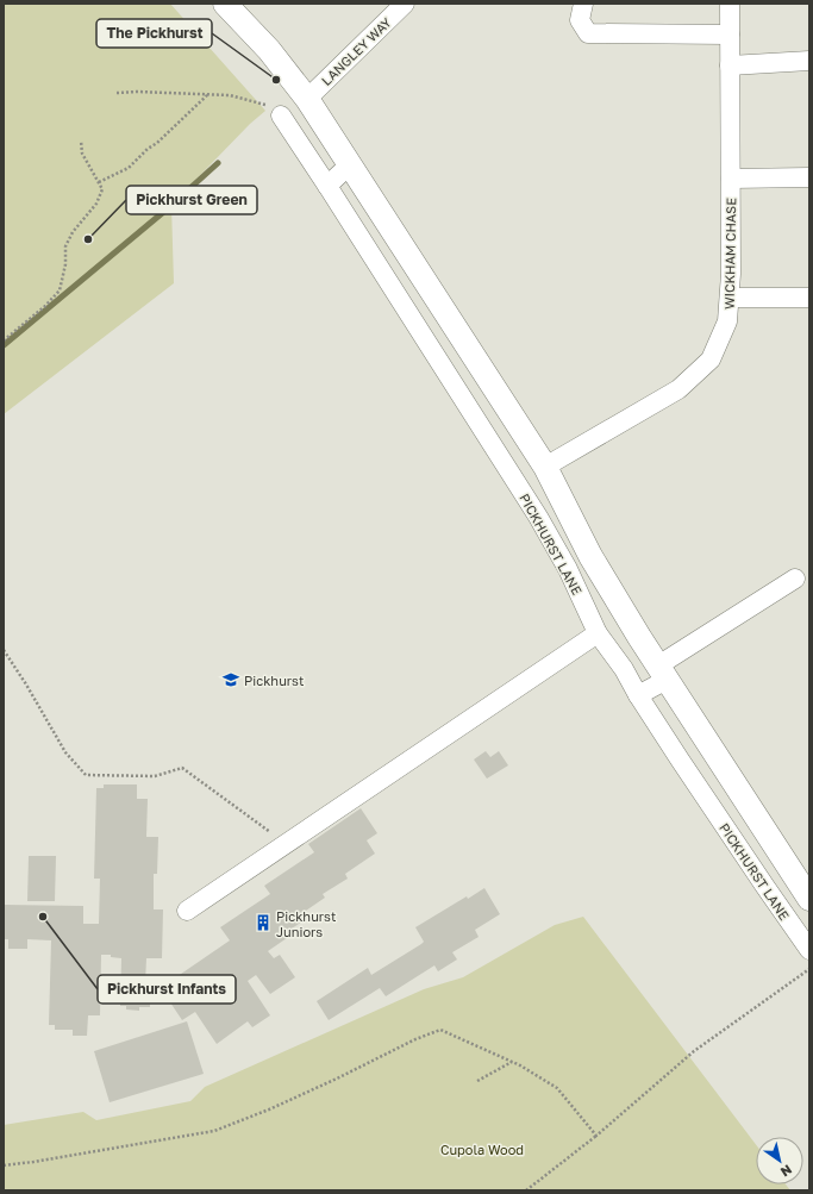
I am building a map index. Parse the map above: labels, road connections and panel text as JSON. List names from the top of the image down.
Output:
{
  "streets": {
    "street": ["LANGLEY WAY", "WICKHAM CHASE", "PICKHURST LANE"]
  },
  "parks": ["Cupola Wood"],
  "places": {
    "other": ["The Pickhurst", "Pickhurst Green", "Pickhurst Infants"],
    "school or university": ["Pickhurst"],
    "building": ["Pickhurst Juniors"]
  },
  "north": "bottom right"
}
